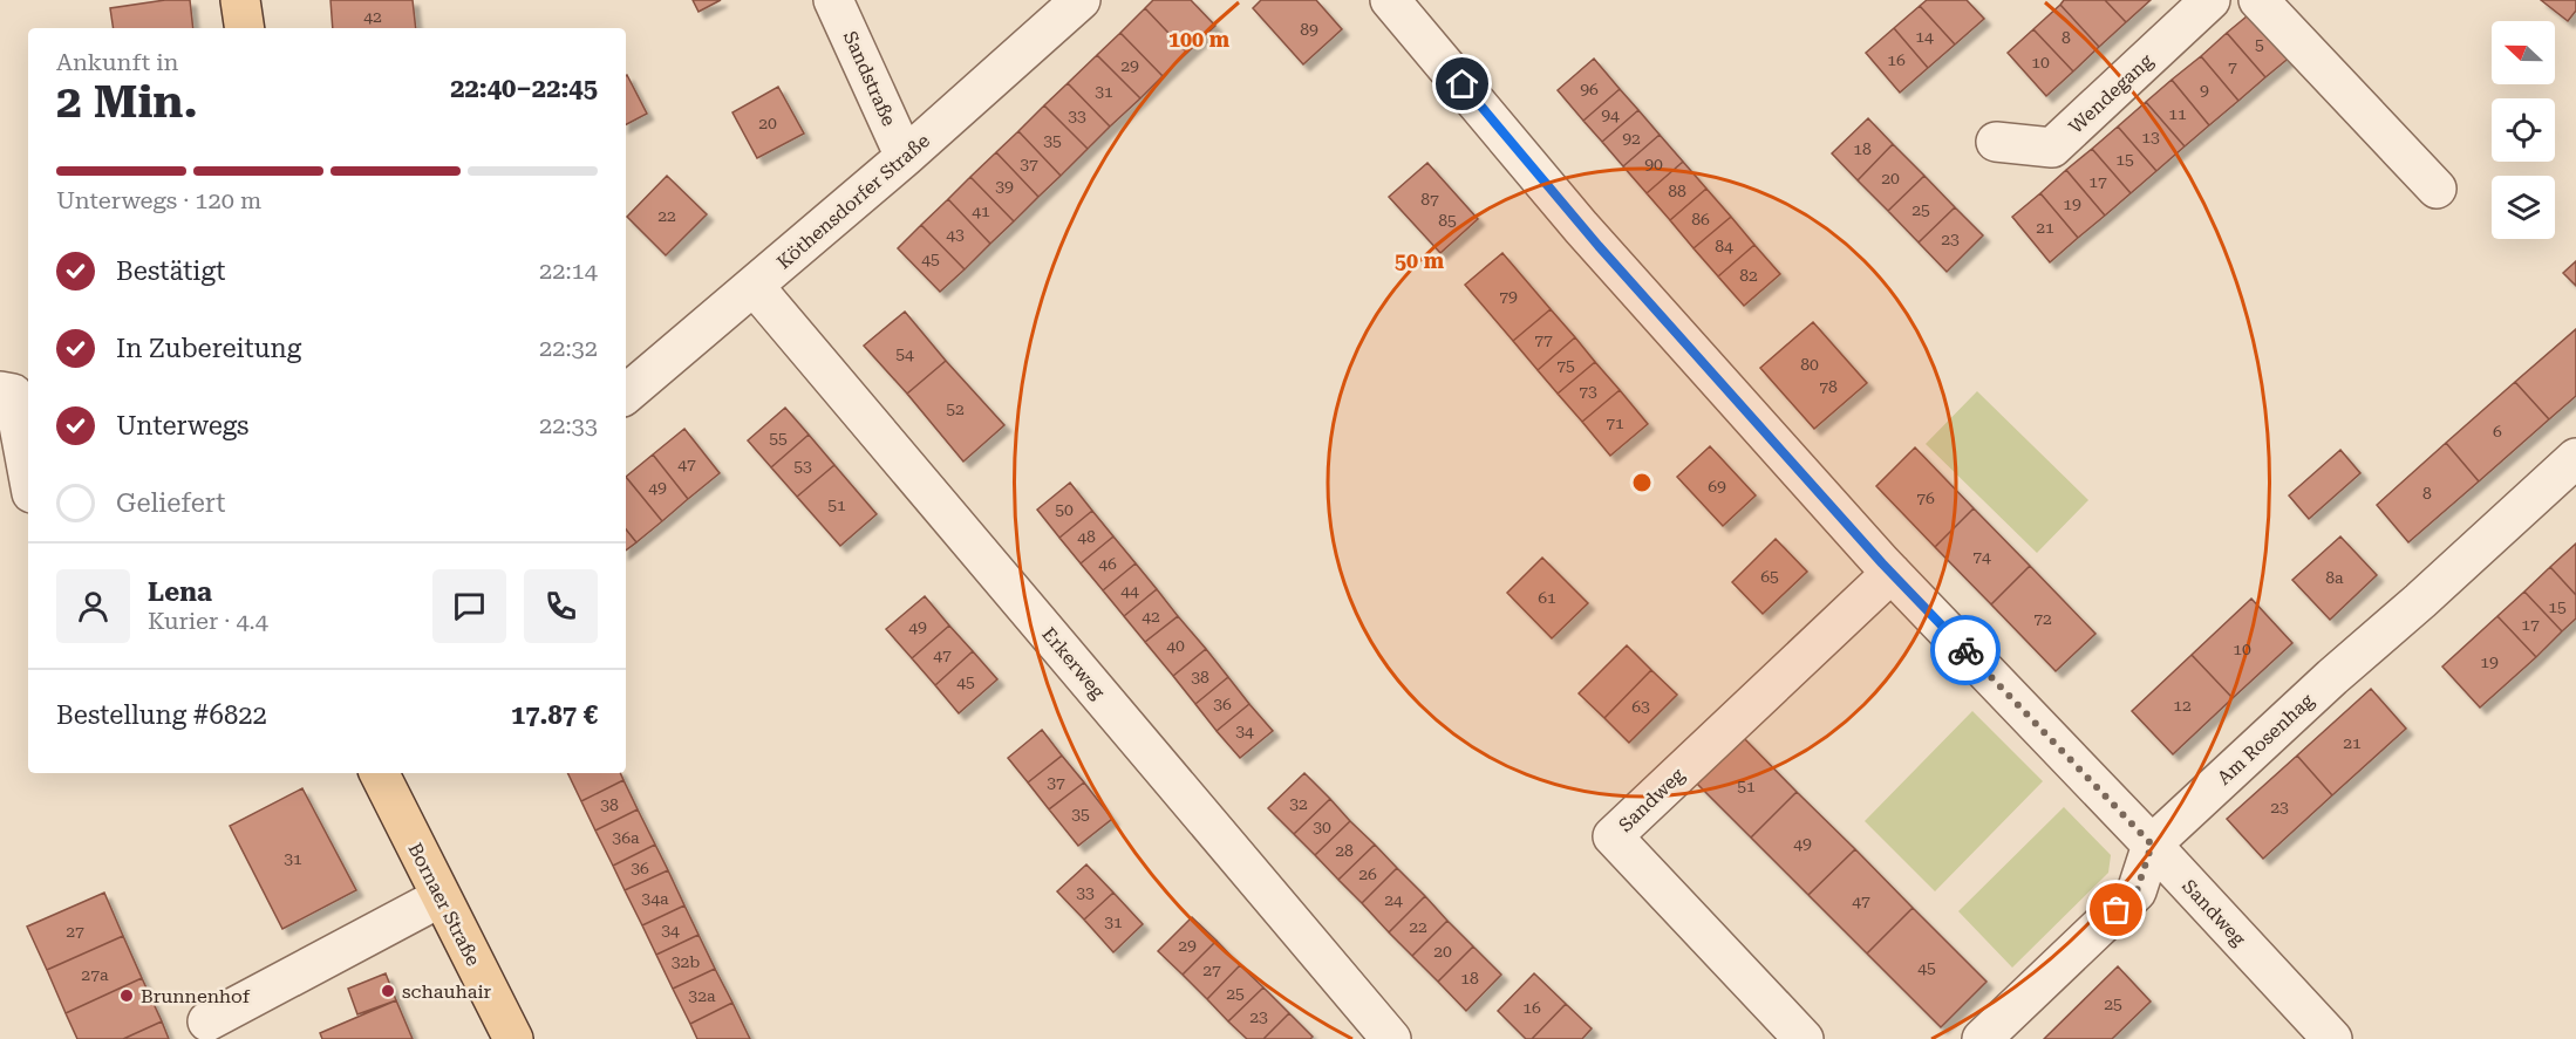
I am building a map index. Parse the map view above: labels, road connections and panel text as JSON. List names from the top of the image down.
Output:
{
  "streets": {
    "main road": ["Bornaer Straße"],
    "street": [
      "Sandstraße",
      "Wendegang",
      "Köthensdorfer Straße",
      "Erkerweg",
      "Am Rosenhag",
      "Sandweg"
    ]
  },
  "crossings": [
    ["Sandstraße", "Köthensdorfer Straße"],
    ["Köthensdorfer Straße", "Erkerweg"],
    ["Am Rosenhag", "Sandweg"]
  ],
  "places": ["schauhair", "Brunnenhof"],
  "house_numbers": [
    "42",
    "89",
    "14",
    "8",
    "5",
    "16",
    "10",
    "29",
    "7",
    "96",
    "9",
    "31",
    "11",
    "94",
    "33",
    "20",
    "13",
    "92",
    "35",
    "18",
    "15",
    "37",
    "90",
    "20",
    "17",
    "39",
    "88",
    "87",
    "19",
    "25",
    "41",
    "22",
    "86",
    "85",
    "21",
    "43",
    "23",
    "84",
    "45",
    "82",
    "79",
    "77",
    "54",
    "80",
    "75",
    "78",
    "73",
    "52",
    "71",
    "6",
    "55",
    "47",
    "53",
    "69",
    "49",
    "8",
    "76",
    "51",
    "50",
    "48",
    "74",
    "46",
    "65",
    "8a",
    "44",
    "61",
    "15",
    "42",
    "72",
    "17",
    "49",
    "40",
    "10",
    "47",
    "19",
    "38",
    "45",
    "36",
    "12",
    "63",
    "34",
    "21",
    "37",
    "51",
    "32",
    "38",
    "23",
    "35",
    "30",
    "36a",
    "49",
    "28",
    "31",
    "36",
    "26",
    "33",
    "34a",
    "24",
    "47",
    "31",
    "22",
    "34",
    "27",
    "29",
    "20",
    "32b",
    "45",
    "27",
    "27a",
    "18",
    "25",
    "32a",
    "25",
    "16",
    "23"
  ],
  "north": "left",
  "page": {
    "heading": ["2 Min.", "Ankunft in", "22:40–22:45"],
    "panel": [
      "Lena",
      "Kurier · 4.4",
      "Bestellung #6822",
      "17.87 €"
    ],
    "bar": "Unterwegs · 120 m",
    "list": [
      ["Bestätigt", "22:14"],
      ["In Zubereitung", "22:32"],
      ["Unterwegs", "22:33"],
      "Geliefert"
    ]
  },
  "rings": ["100 m", "50 m"]
}
